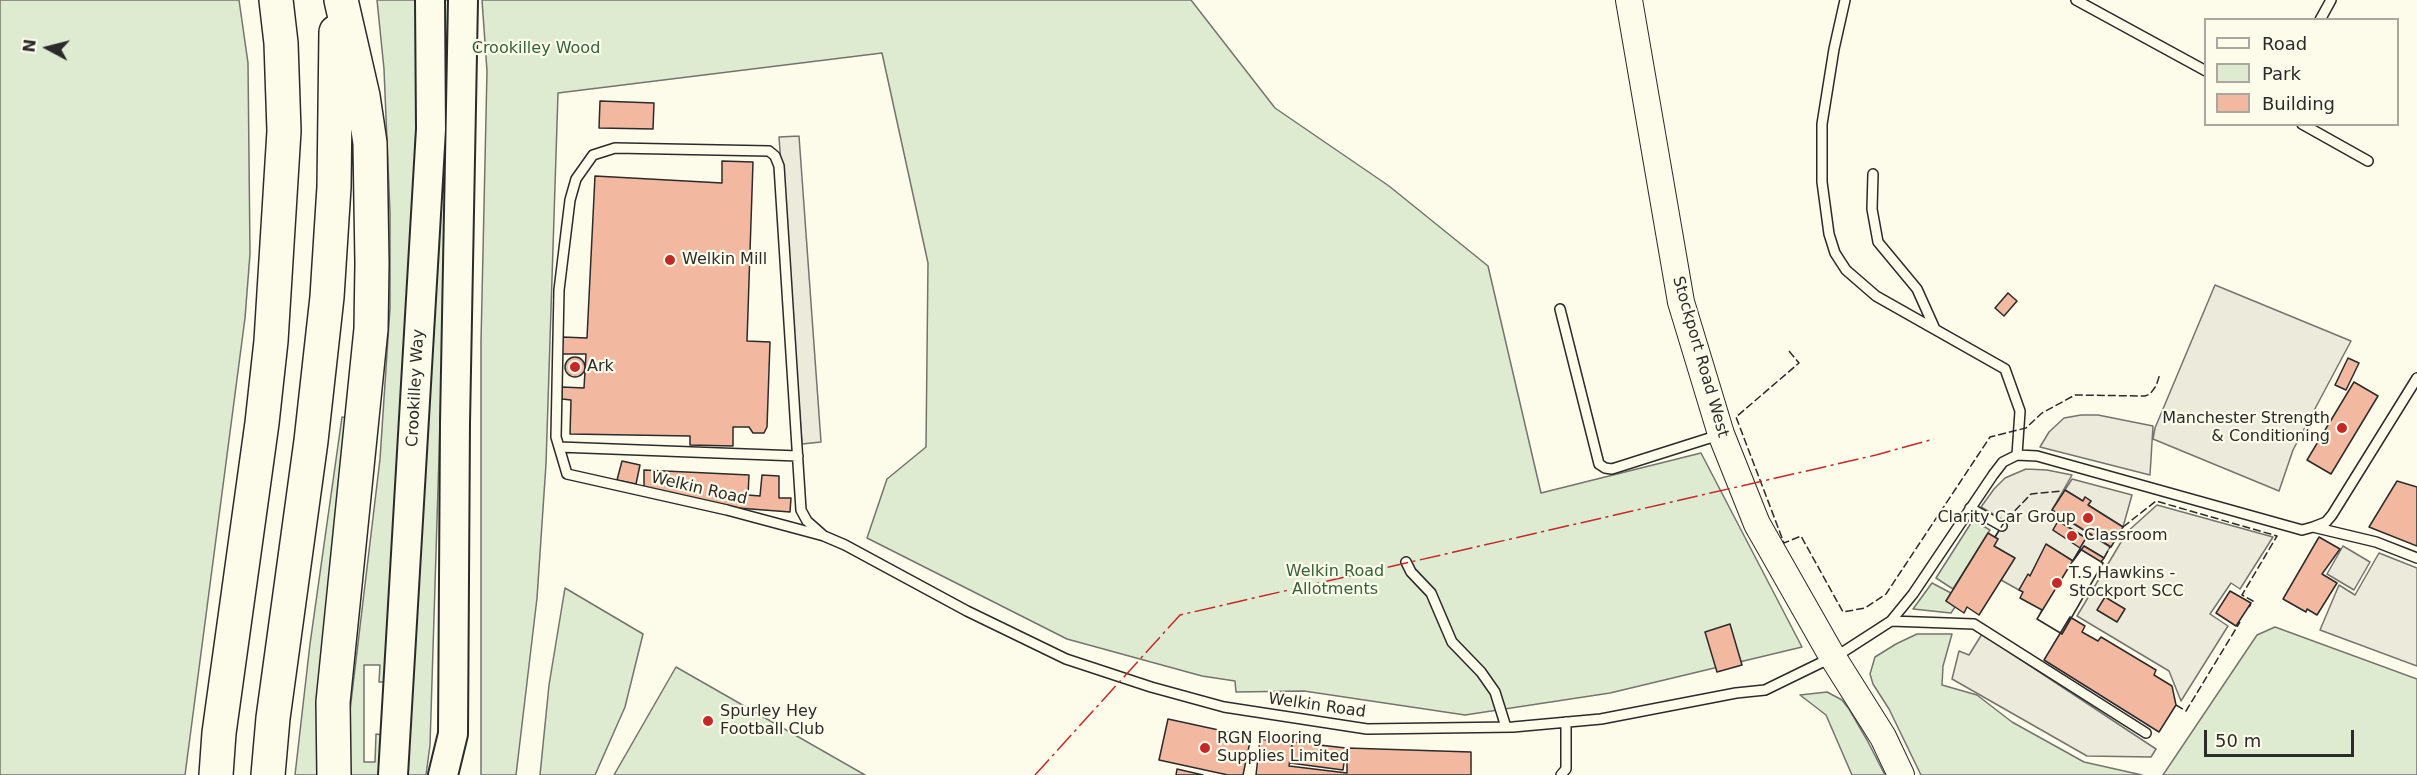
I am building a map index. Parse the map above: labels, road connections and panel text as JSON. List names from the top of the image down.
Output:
{
  "streets": {
    "main road": ["Stockport Road West", "Crookilley Way"],
    "lane": ["Welkin Road"]
  },
  "crossings": [
    ["Stockport Road West", "Welkin Road"]
  ],
  "parks": ["Crookilley Wood", "Welkin Road Allotments"],
  "places": [
    "Welkin Mill",
    "Ark",
    "Manchester Strength & Conditioning",
    "Clarity Car Group",
    "Classroom",
    "T.S Hawkins - Stockport SCC",
    "Spurley Hey Football Club",
    "RGN Flooring Supplies Limited"
  ],
  "legend": ["Road", "Park", "Building"],
  "scale_bar": "50 m",
  "north": "left"
}
